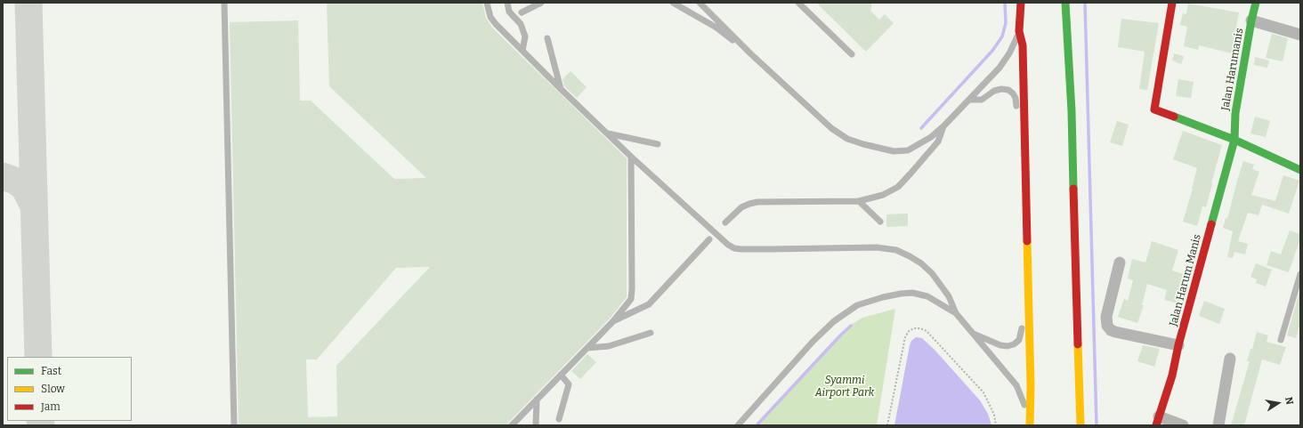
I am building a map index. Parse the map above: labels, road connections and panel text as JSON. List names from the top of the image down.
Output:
{
  "streets": {
    "street": ["Jalan Harumanis", "Jalan Harum Manis"]
  },
  "crossings": [
    ["Jalan Harumanis", "Jalan Harum Manis"]
  ],
  "parks": ["Syammi Airport Park"],
  "legend": ["Fast", "Slow", "Jam"],
  "north": "right"
}
